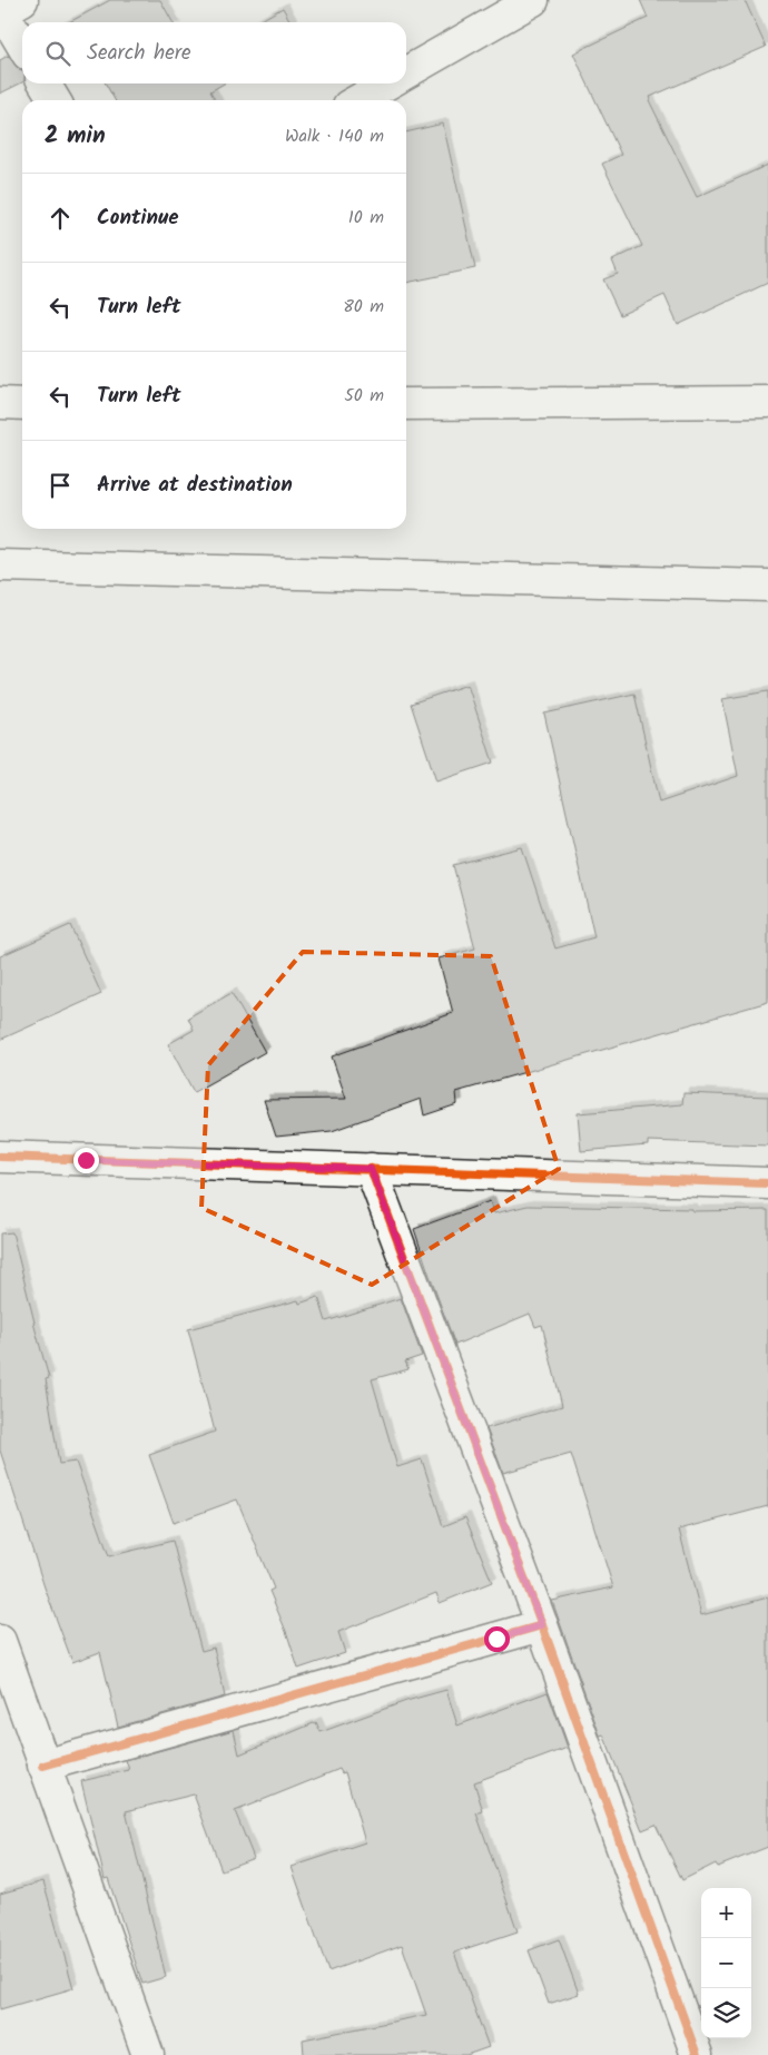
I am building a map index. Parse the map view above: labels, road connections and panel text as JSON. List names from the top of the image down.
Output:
{
  "page": {
    "search": "Search here",
    "heading": ["2 min", "Walk · 140 m"],
    "list": [
      ["Continue", "10 m"],
      ["Turn left", "80 m"],
      ["Turn left", "50 m"],
      "Arrive at destination"
    ],
    "map_buttons": ["+", "−"]
  }
}
